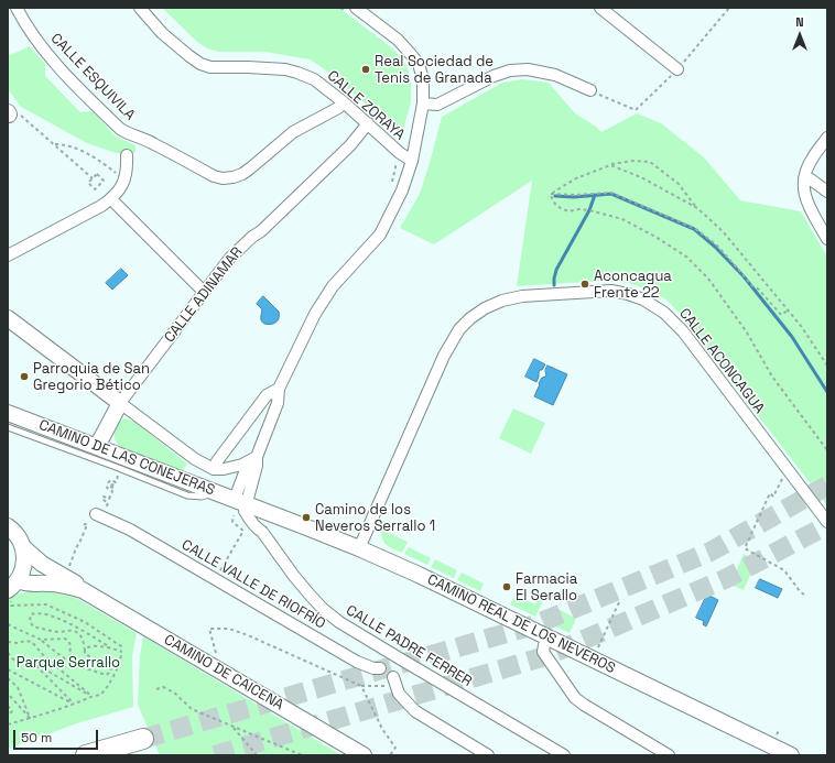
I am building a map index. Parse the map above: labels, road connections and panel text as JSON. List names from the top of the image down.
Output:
{
  "streets": {
    "street": [
      "CALLE ESQUIVILA",
      "CALLE ZORAYA",
      "CALLE ADINAMAR",
      "CALLE ACONCAGUA",
      "CAMINO DE LAS CONEJERAS",
      "CALLE VALLE DE RIOFRÍO",
      "CAMINO REAL DE LOS NEVEROS",
      "CALLE PADRE FERRER",
      "CAMINO DE CAICENA"
    ]
  },
  "crossings": [
    ["CALLE ESQUIVILA", "CALLE ZORAYA"],
    ["CALLE ZORAYA", "CALLE ADINAMAR"],
    ["CALLE ADINAMAR", "CAMINO DE LAS CONEJERAS"],
    ["CALLE ACONCAGUA", "CAMINO REAL DE LOS NEVEROS"],
    ["CAMINO DE LAS CONEJERAS", "CAMINO REAL DE LOS NEVEROS"],
    ["CAMINO DE LAS CONEJERAS", "CALLE PADRE FERRER"],
    ["CAMINO REAL DE LOS NEVEROS", "CALLE PADRE FERRER"]
  ],
  "parks": ["Parque Serrallo"],
  "places": [
    "Real Sociedad de Tenis de Granada",
    "Aconcagua Frente 22",
    "Parroquia de San Gregorio Bético",
    "Camino de los Neveros Serrallo 1",
    "Farmacia El Serallo"
  ],
  "scale_bar": "50 m",
  "north": "top"
}
